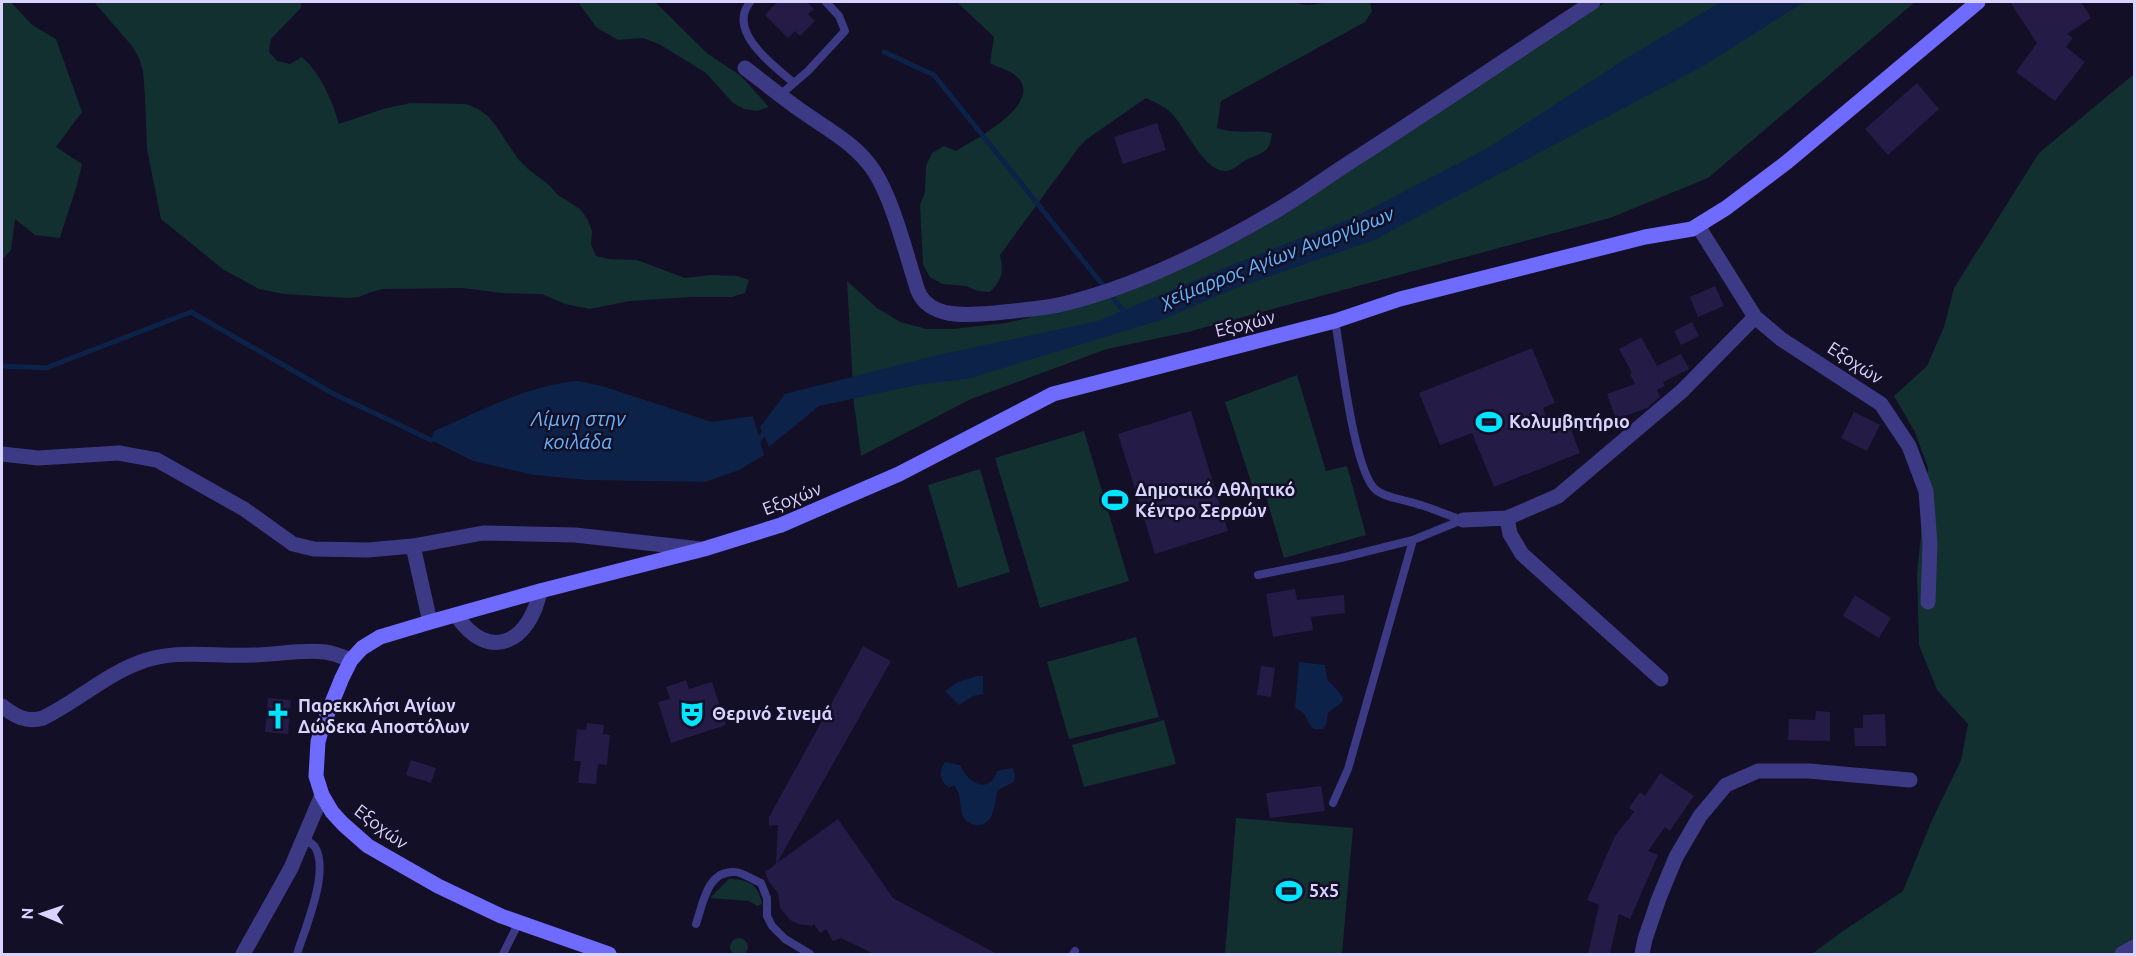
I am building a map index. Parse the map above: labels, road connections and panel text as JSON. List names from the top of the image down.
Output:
{
  "streets": {
    "main road": ["Εξοχών"]
  },
  "water": ["χείμαρρος Αγίων Αναργύρων", "Λίμνη στην κοιλάδα"],
  "places": {
    "sports": ["Κολυμβητήριο", "Δημοτικό Αθλητικό Κέντρο Σερρών", "5x5"],
    "theatre": ["Θερινό Σινεμά"],
    "church": ["Παρεκκλήσι Αγίων Δώδεκα Αποστόλων"]
  },
  "north": "left"
}
